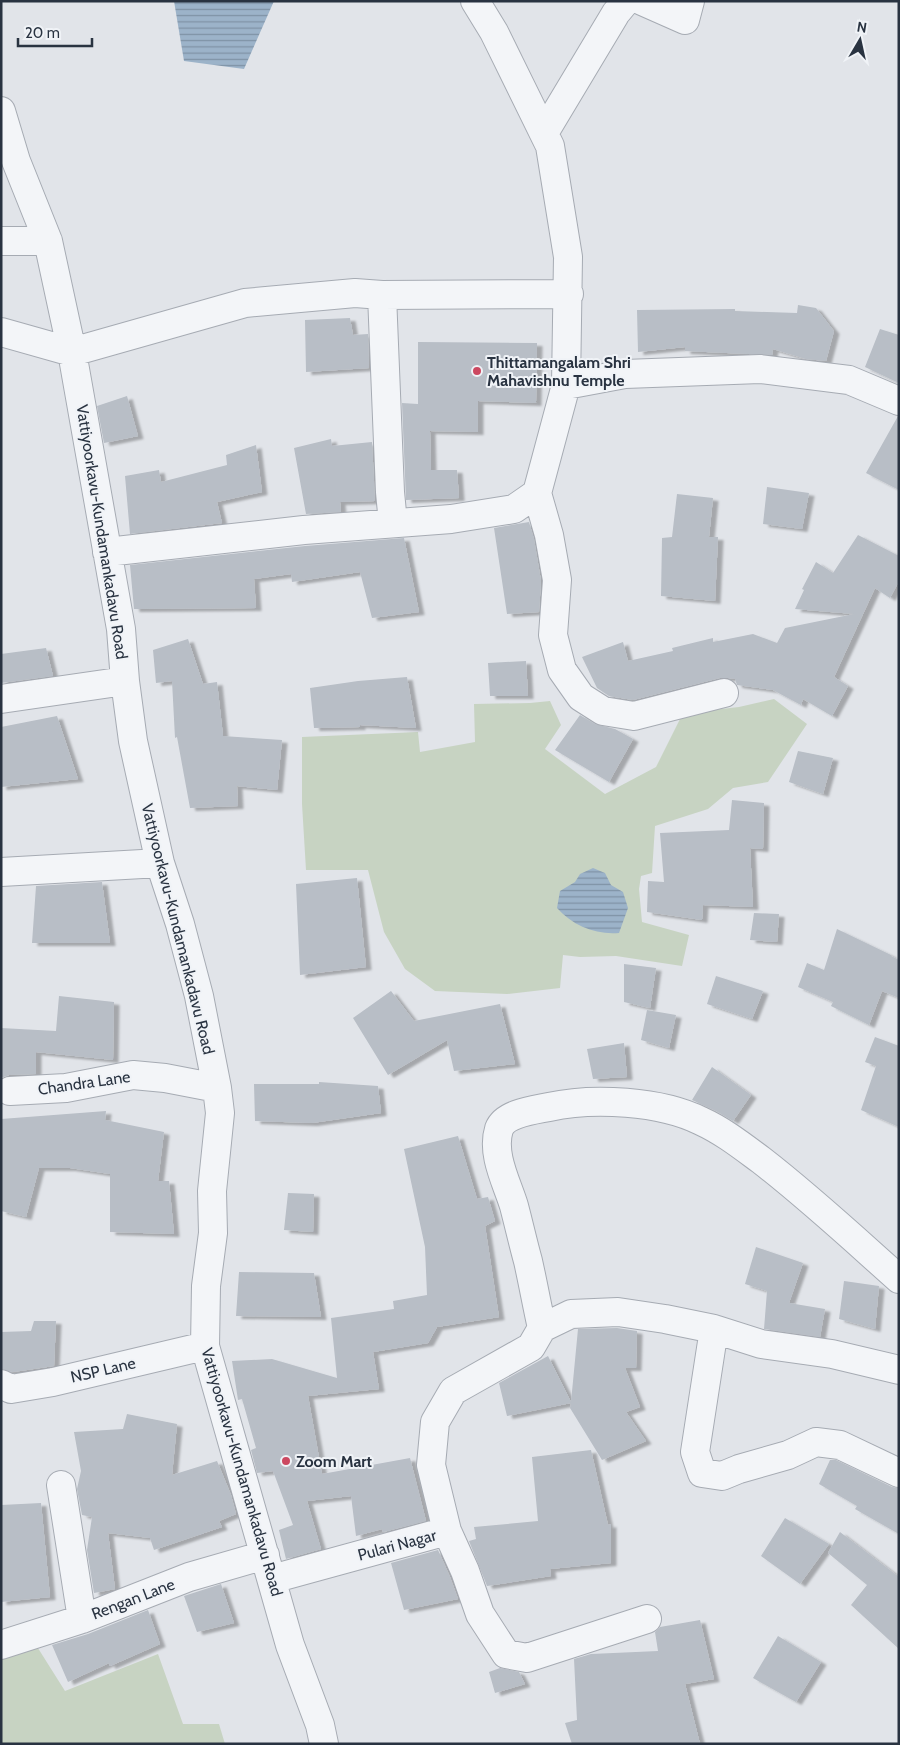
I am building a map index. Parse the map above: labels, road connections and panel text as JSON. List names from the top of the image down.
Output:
{
  "streets": {
    "street": [
      "Vattiyoorkavu-Kundamankadavu Road",
      "Chandra Lane",
      "NSP Lane",
      "Pulari Nagar",
      "Rengan Lane"
    ]
  },
  "crossings": [
    ["Vattiyoorkavu-Kundamankadavu Road", "Chandra Lane"],
    ["Vattiyoorkavu-Kundamankadavu Road", "NSP Lane"],
    ["Vattiyoorkavu-Kundamankadavu Road", "Pulari Nagar"],
    ["Vattiyoorkavu-Kundamankadavu Road", "Rengan Lane"],
    ["Pulari Nagar", "Rengan Lane"]
  ],
  "places": ["Thittamangalam Shri Mahavishnu Temple", "Zoom Mart"],
  "scale_bar": "20 m",
  "north": "top"
}
